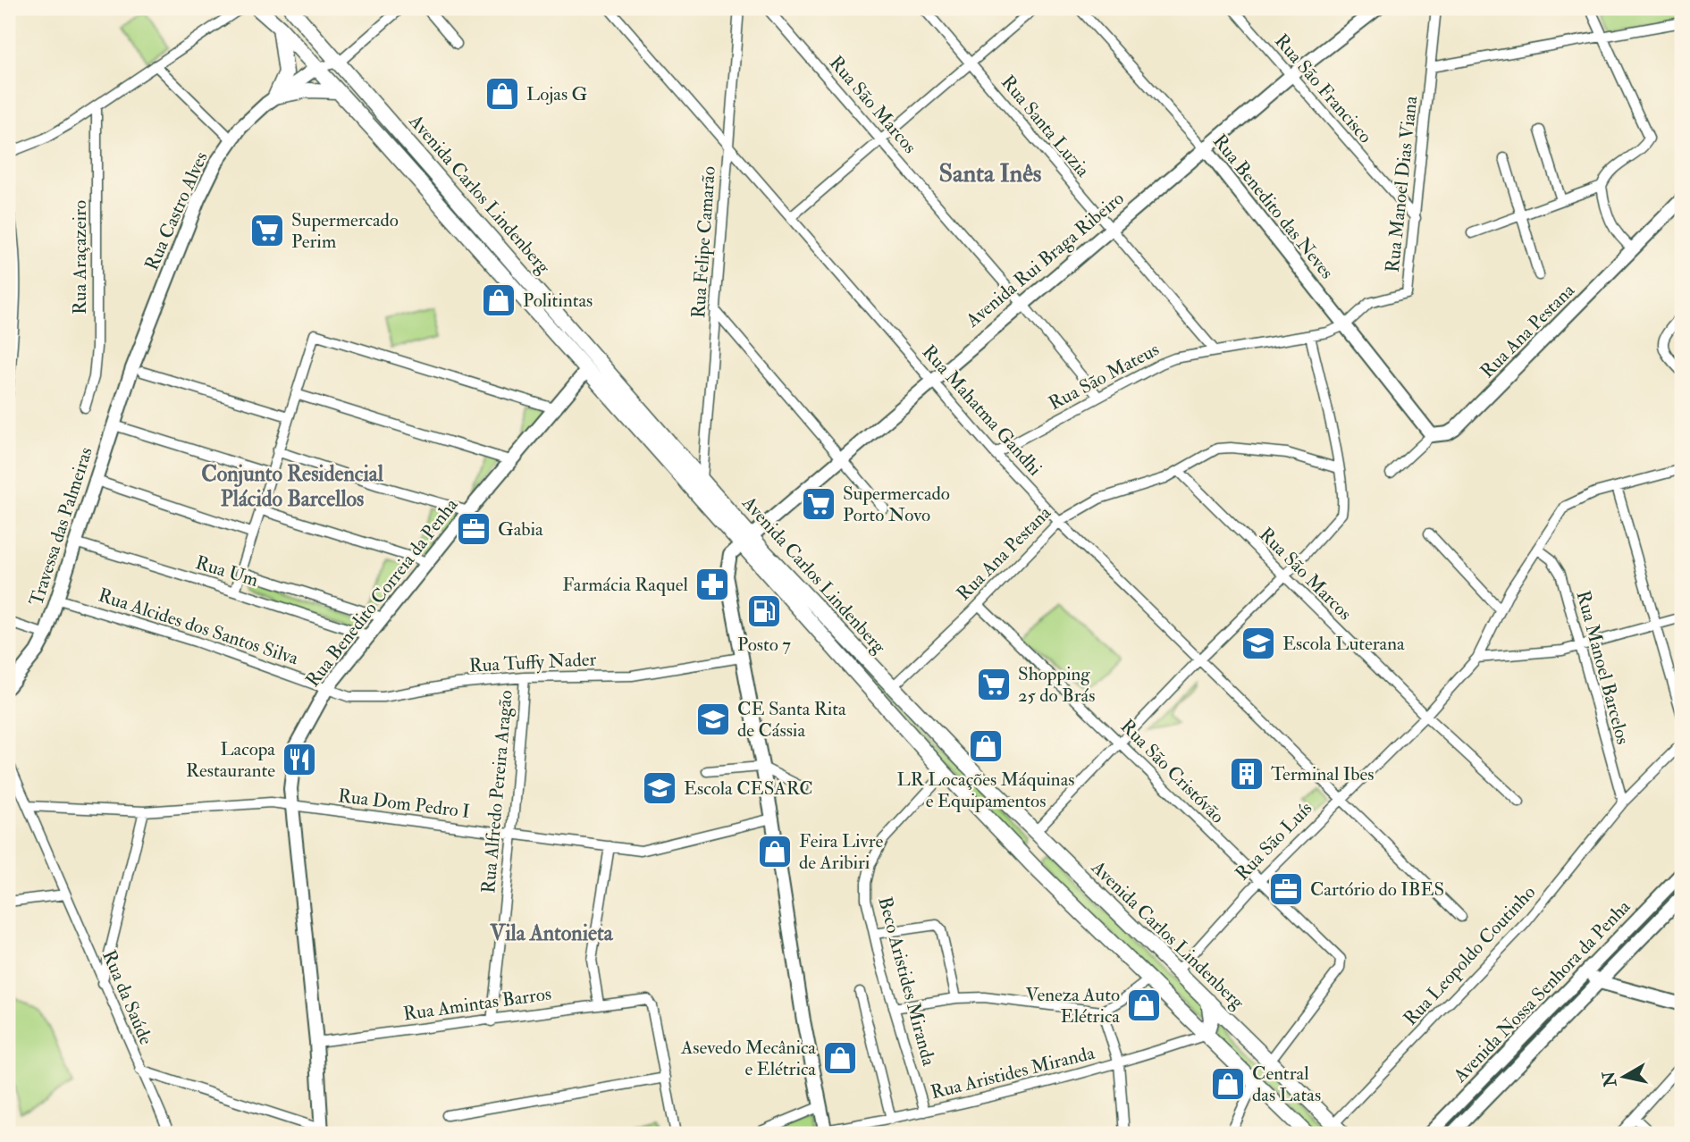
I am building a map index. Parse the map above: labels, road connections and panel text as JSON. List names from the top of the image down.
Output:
{
  "streets": {
    "main road": ["Avenida Carlos Lindenberg"],
    "street": [
      "Rua São Francisco",
      "Rua São Marcos",
      "Rua Santa Luzia",
      "Rua Manoel Dias Viana",
      "Rua Benedito das Neves",
      "Rua Castro Alves",
      "Rua Felipe Camarão",
      "Rua Araçazeiro",
      "Avenida Rui Braga Ribeiro",
      "Rua Ana Pestana",
      "Rua São Mateus",
      "Rua Mahatma Gandhi",
      "Travessa das Palmeiras",
      "Rua Um",
      "Rua Benedito Correia da Penha",
      "Rua Alcides dos Santos Silva",
      "Rua Tuffy Nader",
      "Rua Manoel Barcelos",
      "Rua São Cristóvão",
      "Rua Alfredo Pereira Aragão",
      "Rua Dom Pedro I",
      "Rua São Luís",
      "Rua Leopoldo Coutinho",
      "Beco Aristides Miranda",
      "Avenida Nossa Senhora da Penha",
      "Rua da Saúde",
      "Rua Amintas Barros",
      "Rua Aristides Miranda"
    ]
  },
  "crossings": [
    ["Rua São Francisco", "Rua Manoel Dias Viana"],
    ["Rua São Francisco", "Avenida Rui Braga Ribeiro"],
    ["Rua São Marcos", "Avenida Rui Braga Ribeiro"],
    ["Rua São Marcos", "Rua Ana Pestana"],
    ["Rua São Marcos", "Rua São Mateus"],
    ["Rua São Marcos", "Rua São Luís"],
    ["Rua Santa Luzia", "Avenida Rui Braga Ribeiro"],
    ["Rua Santa Luzia", "Rua São Mateus"],
    ["Rua Manoel Dias Viana", "Rua Benedito das Neves"],
    ["Rua Manoel Dias Viana", "Rua São Mateus"],
    ["Avenida Carlos Lindenberg", "Rua Castro Alves"],
    ["Avenida Carlos Lindenberg", "Rua Felipe Camarão"],
    ["Avenida Carlos Lindenberg", "Avenida Rui Braga Ribeiro"],
    ["Avenida Carlos Lindenberg", "Rua Ana Pestana"],
    ["Avenida Carlos Lindenberg", "Rua Benedito Correia da Penha"],
    ["Avenida Carlos Lindenberg", "Rua São Cristóvão"],
    ["Avenida Carlos Lindenberg", "Rua São Luís"],
    ["Avenida Carlos Lindenberg", "Rua Leopoldo Coutinho"],
    ["Avenida Carlos Lindenberg", "Beco Aristides Miranda"],
    ["Avenida Carlos Lindenberg", "Rua Aristides Miranda"],
    ["Rua Benedito das Neves", "Avenida Rui Braga Ribeiro"],
    ["Rua Benedito das Neves", "Rua Ana Pestana"],
    ["Rua Benedito das Neves", "Rua São Mateus"],
    ["Rua Castro Alves", "Travessa das Palmeiras"],
    ["Rua Felipe Camarão", "Rua Mahatma Gandhi"],
    ["Avenida Rui Braga Ribeiro", "Rua Mahatma Gandhi"],
    ["Rua Ana Pestana", "Rua Mahatma Gandhi"],
    ["Rua Ana Pestana", "Rua São Cristóvão"],
    ["Rua São Mateus", "Rua Mahatma Gandhi"],
    ["Rua Mahatma Gandhi", "Rua São Luís"],
    ["Travessa das Palmeiras", "Rua Um"],
    ["Travessa das Palmeiras", "Rua Alcides dos Santos Silva"],
    ["Rua Um", "Rua Benedito Correia da Penha"],
    ["Rua Benedito Correia da Penha", "Rua Alcides dos Santos Silva"],
    ["Rua Benedito Correia da Penha", "Rua Tuffy Nader"],
    ["Rua Benedito Correia da Penha", "Rua Dom Pedro I"],
    ["Rua Benedito Correia da Penha", "Rua da Saúde"],
    ["Rua Benedito Correia da Penha", "Rua Amintas Barros"],
    ["Rua Alcides dos Santos Silva", "Rua Tuffy Nader"],
    ["Rua Tuffy Nader", "Rua Alfredo Pereira Aragão"],
    ["Rua Manoel Barcelos", "Rua São Luís"],
    ["Rua Manoel Barcelos", "Rua Leopoldo Coutinho"],
    ["Rua São Cristóvão", "Rua São Luís"],
    ["Rua Alfredo Pereira Aragão", "Rua Dom Pedro I"],
    ["Rua Alfredo Pereira Aragão", "Rua Amintas Barros"],
    ["Rua Dom Pedro I", "Rua da Saúde"],
    ["Beco Aristides Miranda", "Rua Aristides Miranda"]
  ],
  "districts": ["Santa Inês", "Conjunto Residencial Plácido Barcellos", "Vila Antonieta"],
  "places": {
    "shop": [
      "Lojas G",
      "Politintas",
      "LR Locações Máquinas e Equipamentos",
      "Feira Livre de Aribiri",
      "Veneza Auto Elétrica",
      "Asevedo Mecânica e Elétrica",
      "Central das Latas"
    ],
    "supermarket": ["Supermercado Perim", "Supermercado Porto Novo", "Shopping 25 do Brás"],
    "office": ["Gabia", "Cartório do IBES"],
    "pharmacy": ["Farmácia Raquel"],
    "fuel station": ["Posto 7"],
    "school or university": ["Escola Luterana", "CE Santa Rita de Cássia", "Escola CESARC"],
    "restaurant": ["Lacopa Restaurante"],
    "building": ["Terminal Ibes"]
  },
  "north": "left"
}
